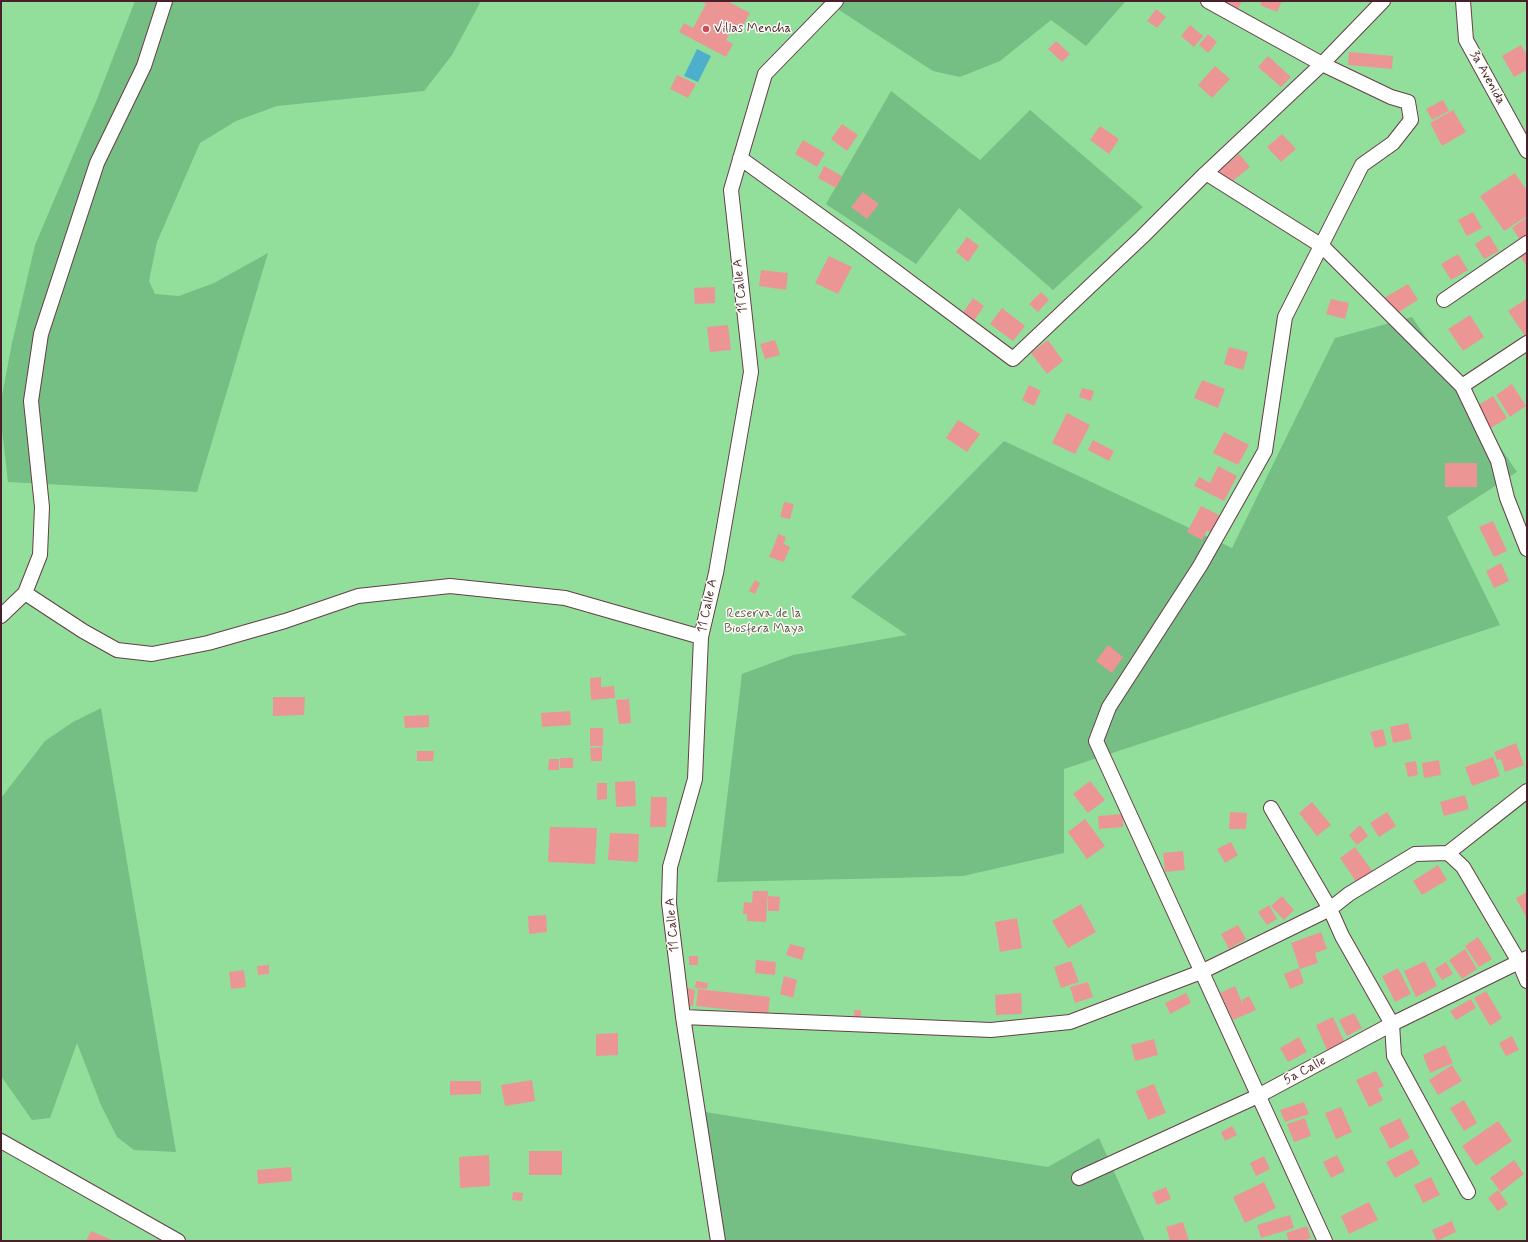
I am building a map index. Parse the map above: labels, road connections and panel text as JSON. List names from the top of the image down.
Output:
{
  "streets": {
    "street": ["3a Avenida", "11 Calle A", "5a Calle"]
  },
  "parks": ["Reserva de la Biosfera Maya"],
  "places": ["Villas Mencha"]
}
